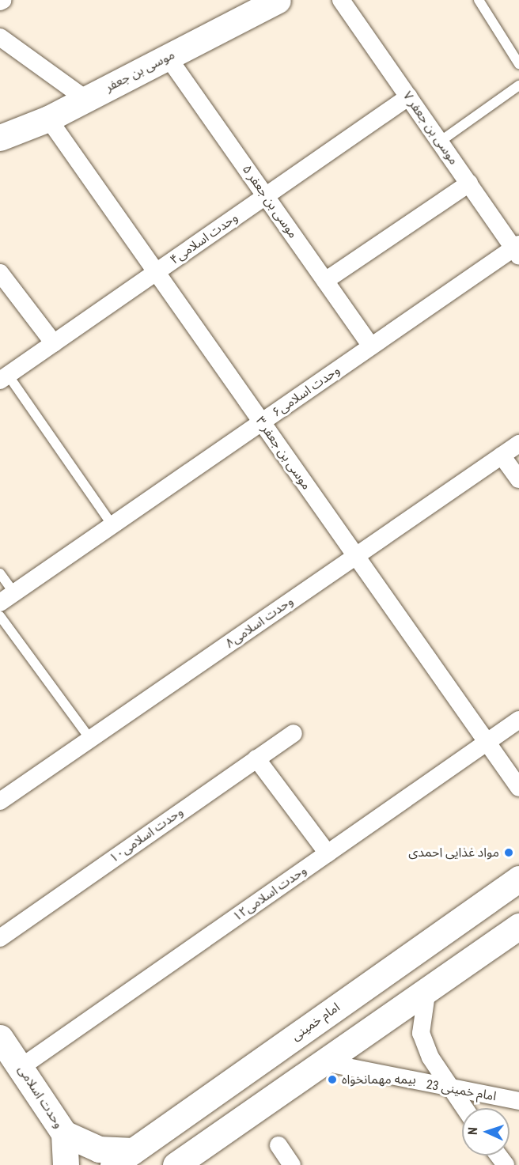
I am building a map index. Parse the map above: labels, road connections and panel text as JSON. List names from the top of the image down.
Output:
{
  "streets": {
    "main road": ["موسی بن جعفر", "امام خمینی", "وحدت اسلامی"],
    "street": [
      "موسی بن جعفر ۷",
      "موسی بن جعفر ۵",
      "وحدت اسلامی۴",
      "وحدت اسلامی۶",
      "موسی بن جعفر ۳",
      "وحدت اسلامی۸",
      "وحدت اسلامی۱۰",
      "وحدت اسلامی۱۲",
      "امام خمینی 23"
    ]
  },
  "crossings": [
    ["موسی بن جعفر", "موسی بن جعفر ۵"],
    ["موسی بن جعفر", "موسی بن جعفر ۳"],
    ["موسی بن جعفر ۷", "وحدت اسلامی۴"],
    ["موسی بن جعفر ۷", "وحدت اسلامی۶"],
    ["موسی بن جعفر ۵", "وحدت اسلامی۴"],
    ["موسی بن جعفر ۵", "وحدت اسلامی۶"],
    ["وحدت اسلامی۴", "موسی بن جعفر ۳"],
    ["وحدت اسلامی۶", "موسی بن جعفر ۳"],
    ["موسی بن جعفر ۳", "وحدت اسلامی۸"],
    ["موسی بن جعفر ۳", "وحدت اسلامی۱۲"],
    ["وحدت اسلامی۱۲", "وحدت اسلامی"]
  ],
  "places": ["مواد غذایی احمدی", "بیمه مهمانخواه"],
  "north": "left"
}
